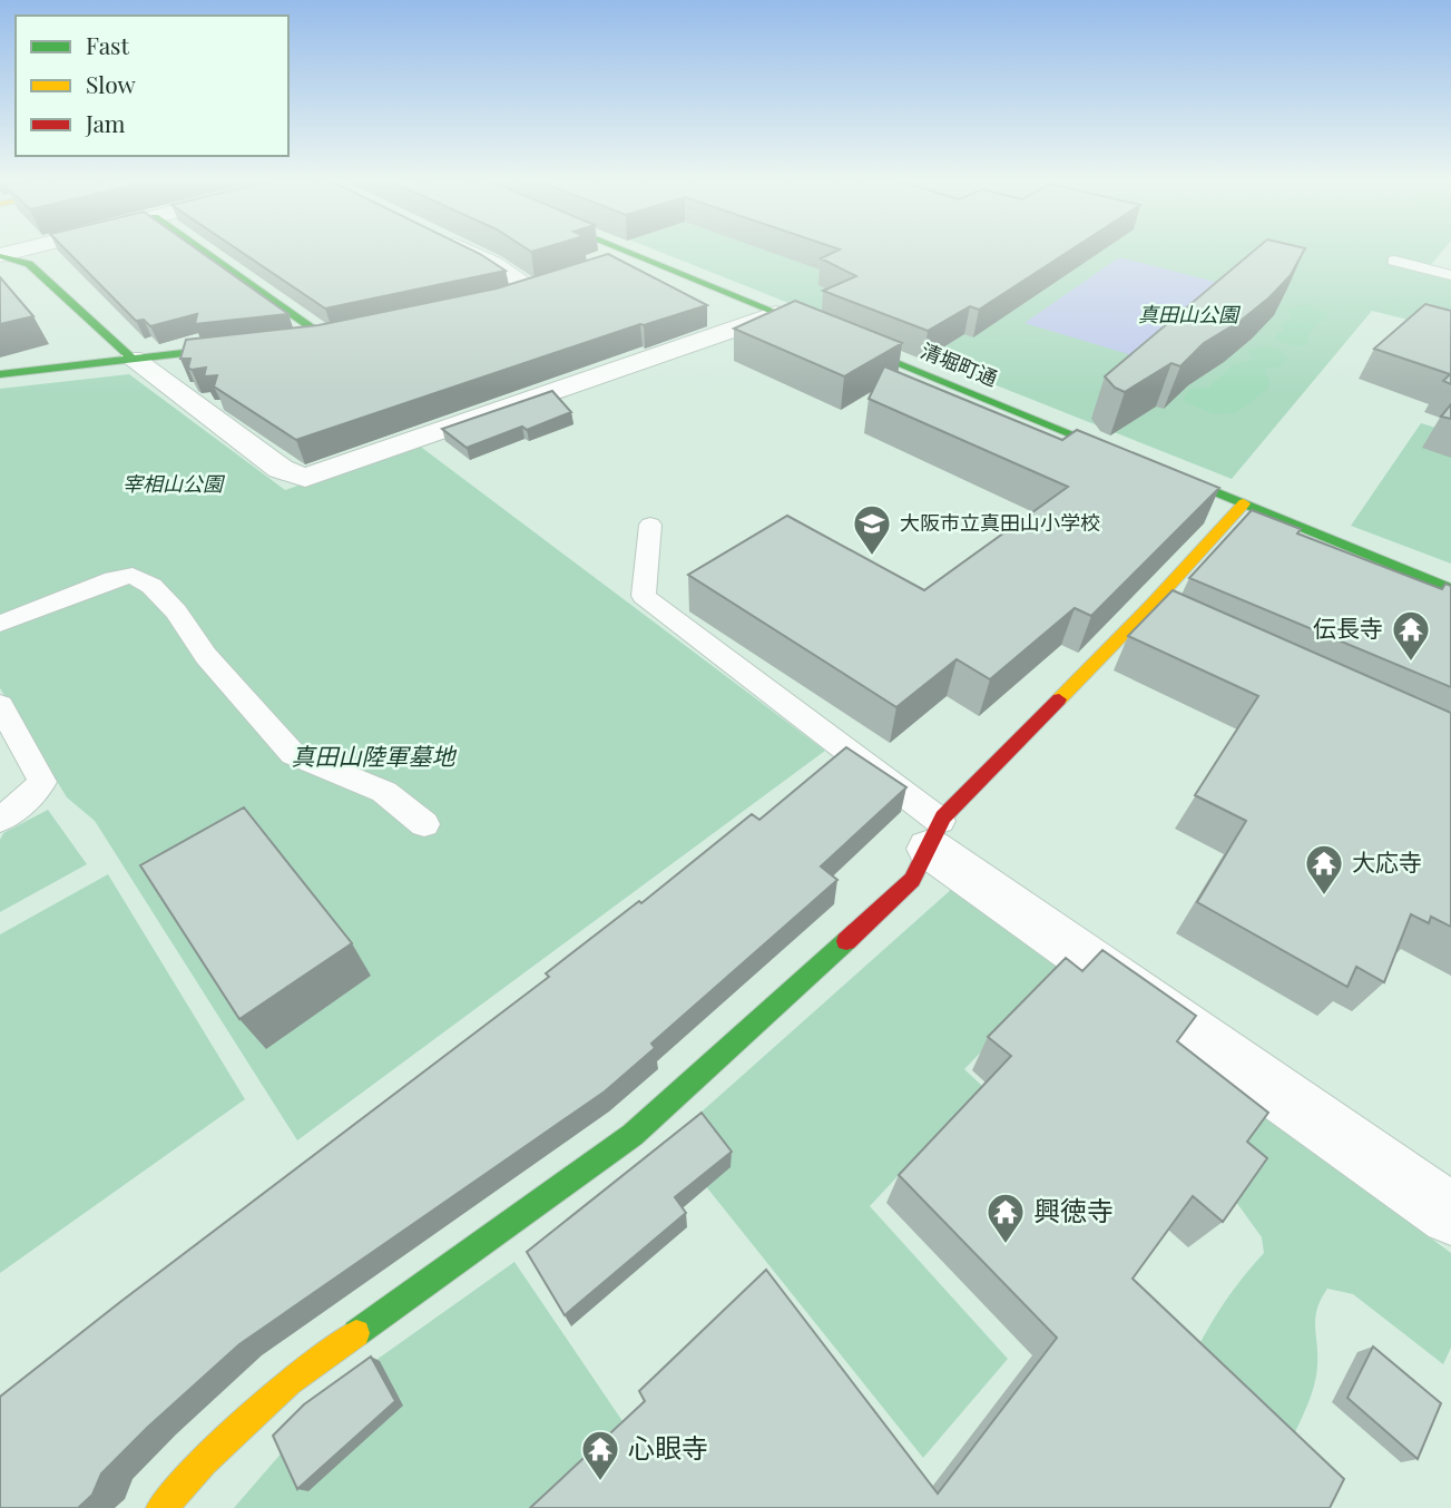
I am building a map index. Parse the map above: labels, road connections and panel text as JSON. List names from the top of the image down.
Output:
{
  "streets": {
    "street": ["清堀町通"]
  },
  "parks": ["真田山公園", "宰相山公園", "真田山陸軍墓地"],
  "places": {
    "school or university": ["大阪市立真田山小学校"],
    "temple": [
      "伝長寺",
      "大応寺",
      "興徳寺",
      "心眼寺"
    ]
  },
  "legend": ["Fast", "Slow", "Jam"]
}
